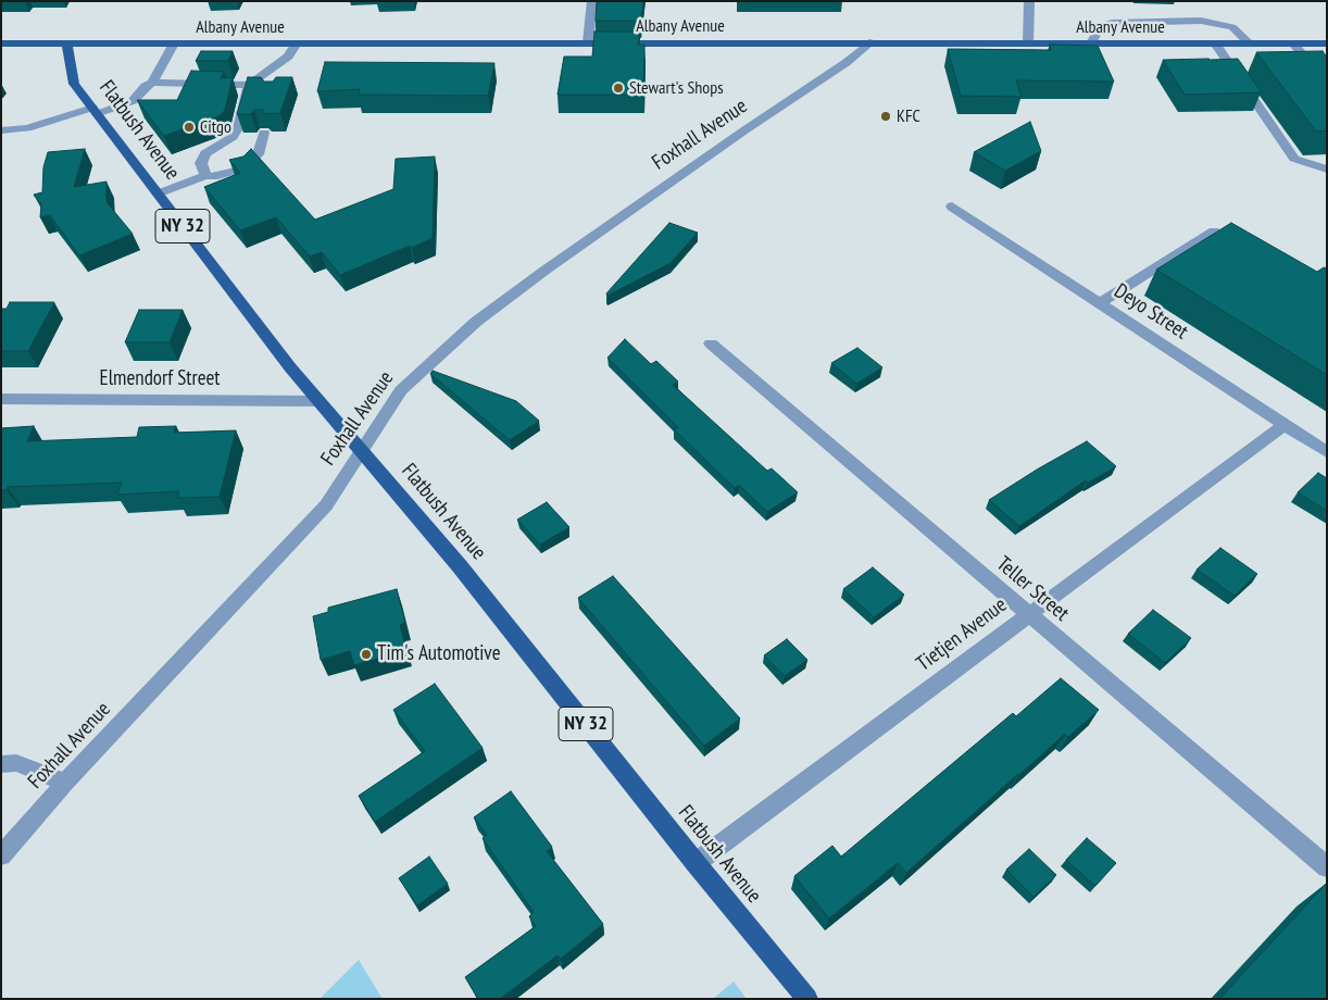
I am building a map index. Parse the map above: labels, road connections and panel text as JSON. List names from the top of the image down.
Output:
{
  "streets": {
    "main road": ["Albany Avenue", "Flatbush Avenue", "NY 32"],
    "street": [
      "Foxhall Avenue",
      "Deyo Street",
      "Elmendorf Street",
      "Teller Street",
      "Tietjen Avenue"
    ]
  },
  "crossings": [
    ["Albany Avenue", "Flatbush Avenue"],
    ["Albany Avenue", "Foxhall Avenue"],
    ["Flatbush Avenue", "Foxhall Avenue"],
    ["Flatbush Avenue", "Elmendorf Street"],
    ["Flatbush Avenue", "Tietjen Avenue"],
    ["Deyo Street", "Tietjen Avenue"],
    ["Teller Street", "Tietjen Avenue"]
  ],
  "places": [
    "Stewart's Shops",
    "KFC",
    "Citgo",
    "Tim's Automotive"
  ]
}
